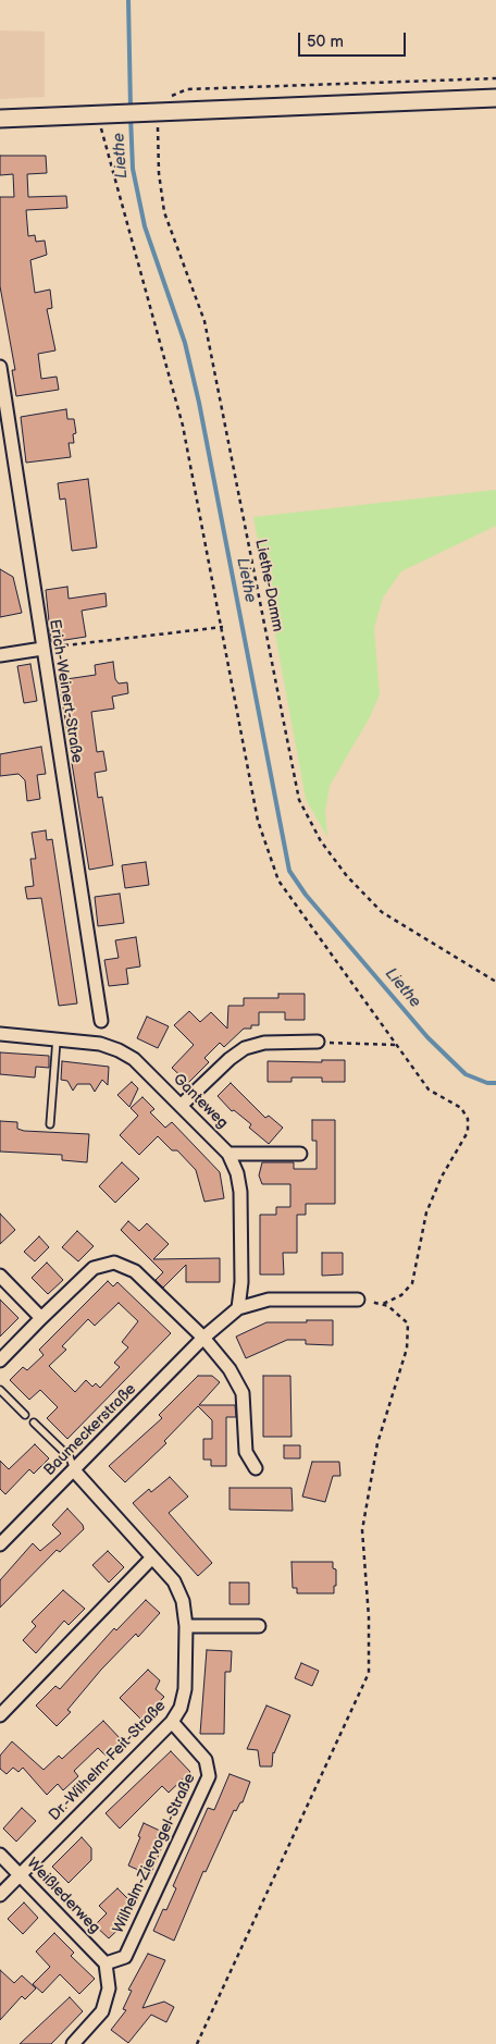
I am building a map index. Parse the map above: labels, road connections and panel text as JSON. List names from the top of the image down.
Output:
{
  "streets": {
    "street": [
      "Erich-Weinert-Straße",
      "Ganteweg",
      "Baumeckerstraße",
      "Dr.-Wilhelm-Feit-Straße",
      "Wilhelm-Ziervogel-Straße",
      "Weißlederweg"
    ],
    "path": ["Liethe-Damm"]
  },
  "crossings": [
    ["Ganteweg", "Baumeckerstraße"],
    ["Baumeckerstraße", "Dr.-Wilhelm-Feit-Straße"],
    ["Dr.-Wilhelm-Feit-Straße", "Wilhelm-Ziervogel-Straße"],
    ["Dr.-Wilhelm-Feit-Straße", "Weißlederweg"],
    ["Wilhelm-Ziervogel-Straße", "Weißlederweg"]
  ],
  "water": ["Liethe"],
  "scale_bar": "50 m"
}
